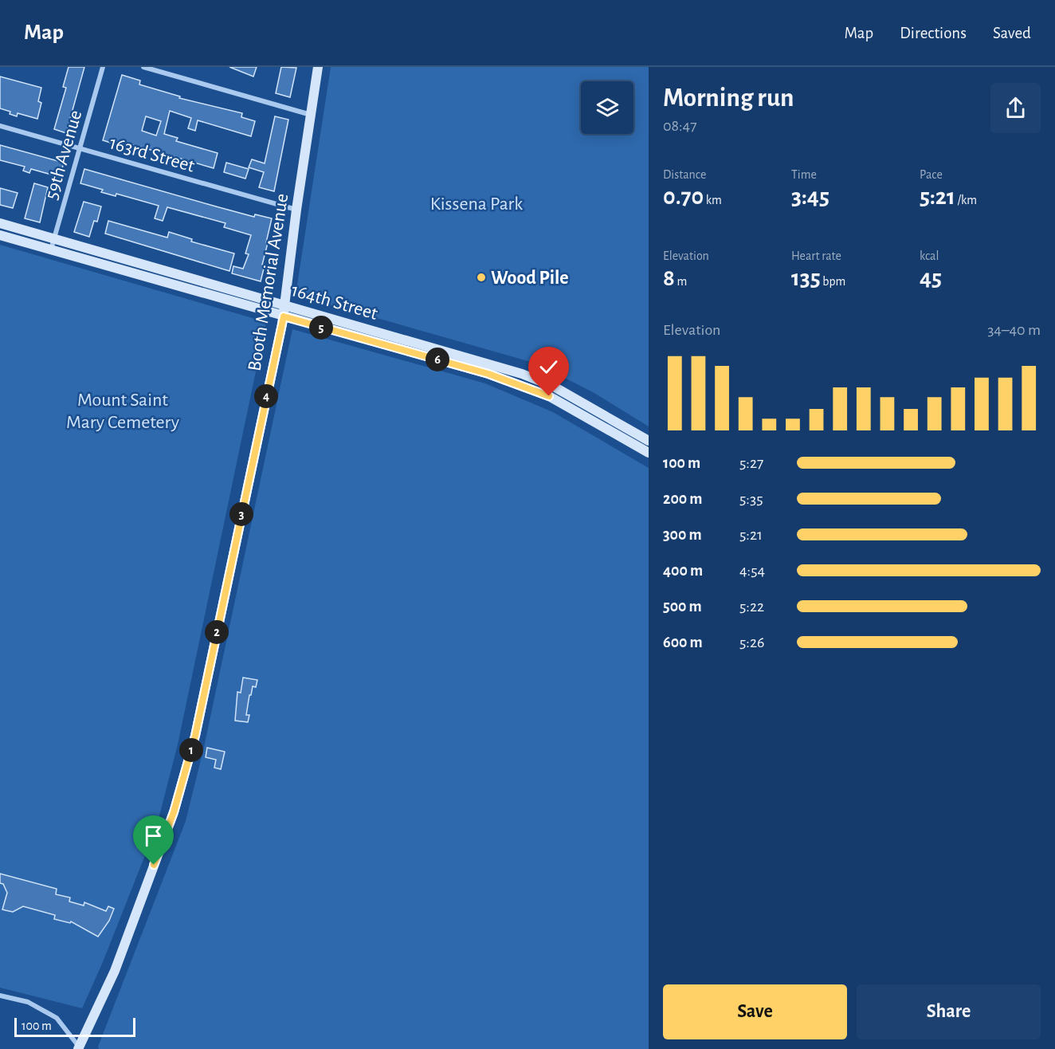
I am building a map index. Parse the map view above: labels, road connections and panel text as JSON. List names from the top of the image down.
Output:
{
  "streets": {
    "street": [
      "163rd Street",
      "59th Avenue",
      "Booth Memorial Avenue",
      "164th Street"
    ]
  },
  "crossings": [
    ["163rd Street", "59th Avenue"],
    ["163rd Street", "Booth Memorial Avenue"],
    ["59th Avenue", "164th Street"],
    ["Booth Memorial Avenue", "164th Street"]
  ],
  "parks": ["Kissena Park", "Mount Saint Mary Cemetery"],
  "places": ["Wood Pile"],
  "scale_bar": "100 m",
  "page": {
    "header": "Map",
    "nav": ["Map", "Directions", "Saved"],
    "heading": ["Morning run", "08:47"],
    "stats": [
      ["Distance", "0.70 km"],
      ["Time", "3:45"],
      ["Pace", "5:21 /km"],
      ["Elevation", "8 m"],
      ["Heart rate", "135 bpm"],
      ["kcal", "45"]
    ],
    "chart": ["Elevation", "34–40 m"],
    "pins": [
      "5",
      "6",
      "4",
      "3",
      "2",
      "1"
    ],
    "list": [
      {
        "name": "100 m",
        "note": "5:27"
      },
      {
        "name": "200 m",
        "note": "5:35"
      },
      {
        "name": "300 m",
        "note": "5:21"
      },
      {
        "name": "400 m",
        "note": "4:54"
      },
      {
        "name": "500 m",
        "note": "5:22"
      },
      {
        "name": "600 m",
        "note": "5:26"
      }
    ],
    "buttons": ["Save", "Share"],
    "scale": "100 m"
  }
}
